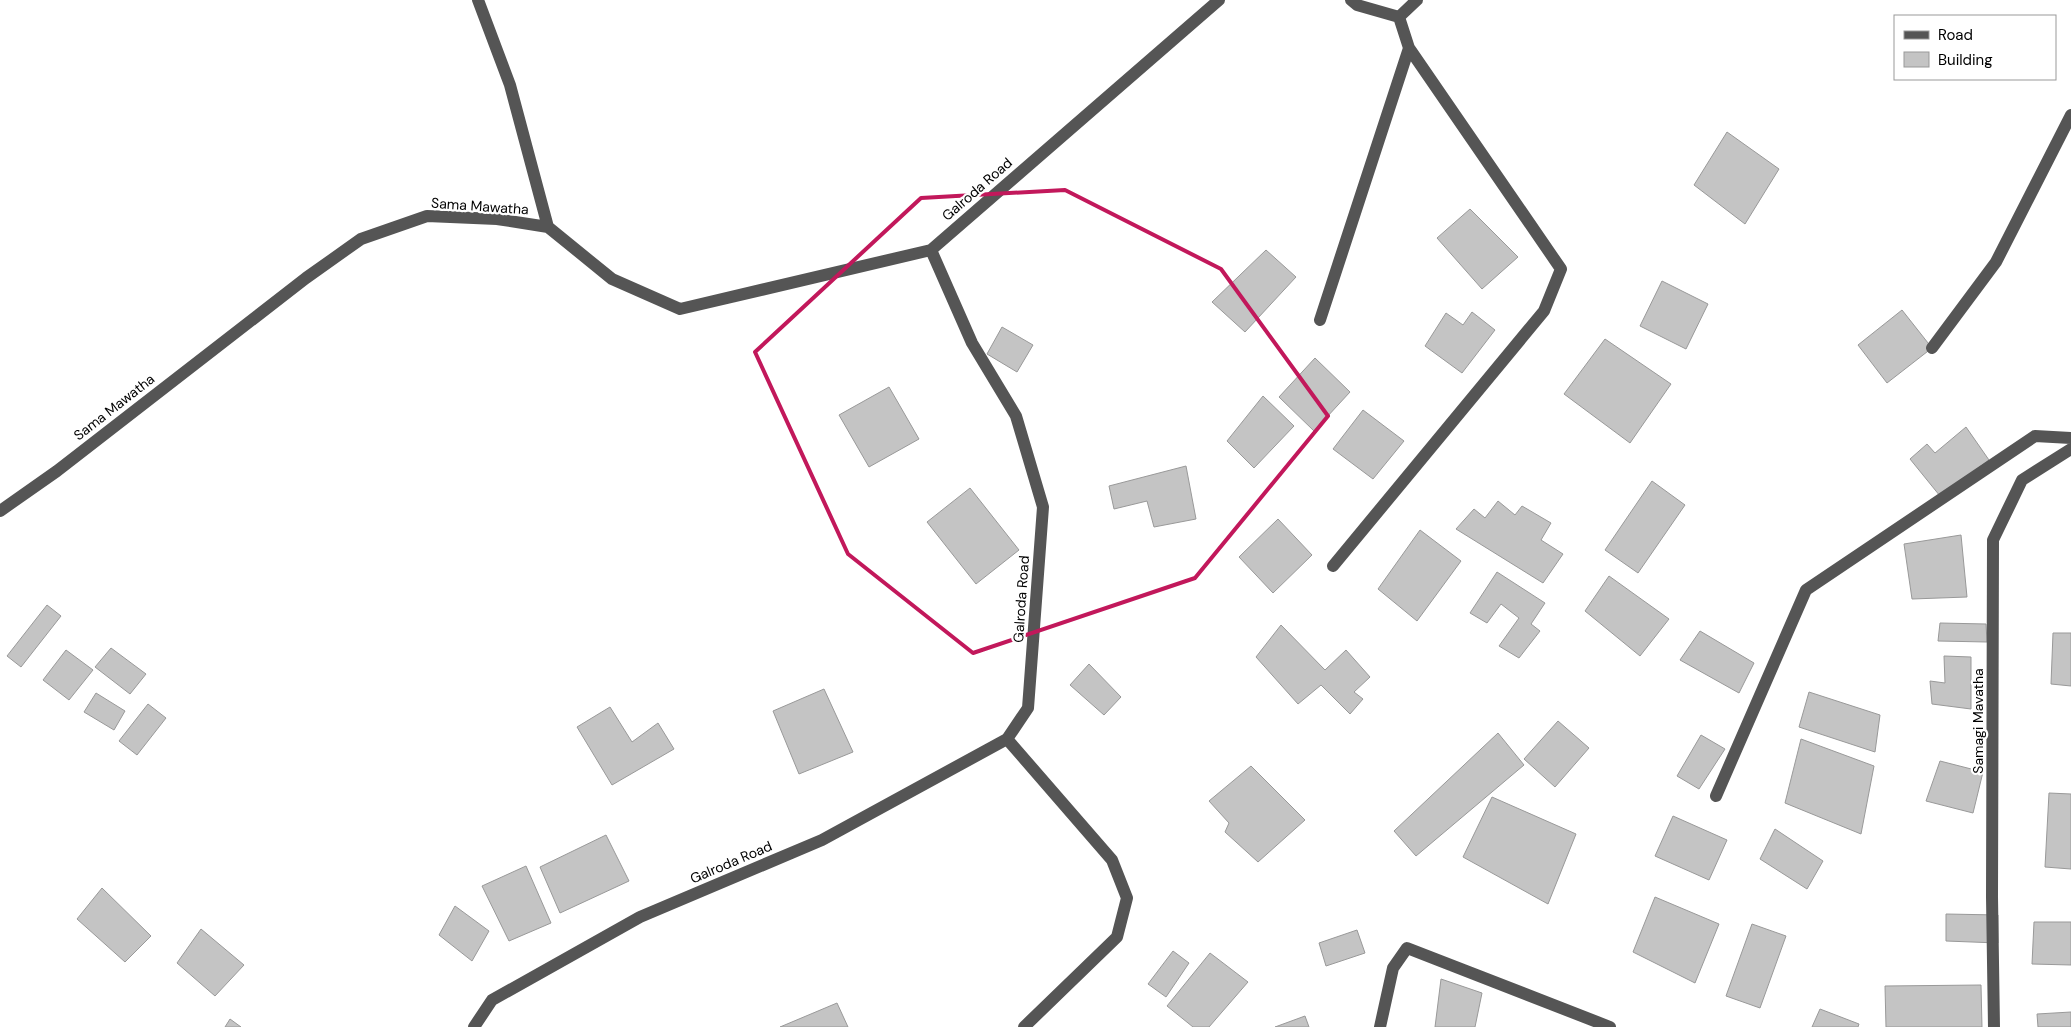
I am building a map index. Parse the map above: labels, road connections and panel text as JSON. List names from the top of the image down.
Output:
{
  "streets": {
    "street": ["Galroda Road", "Sama Mawatha", "Samagi Mavatha"]
  },
  "legend": ["Road", "Building"]
}
